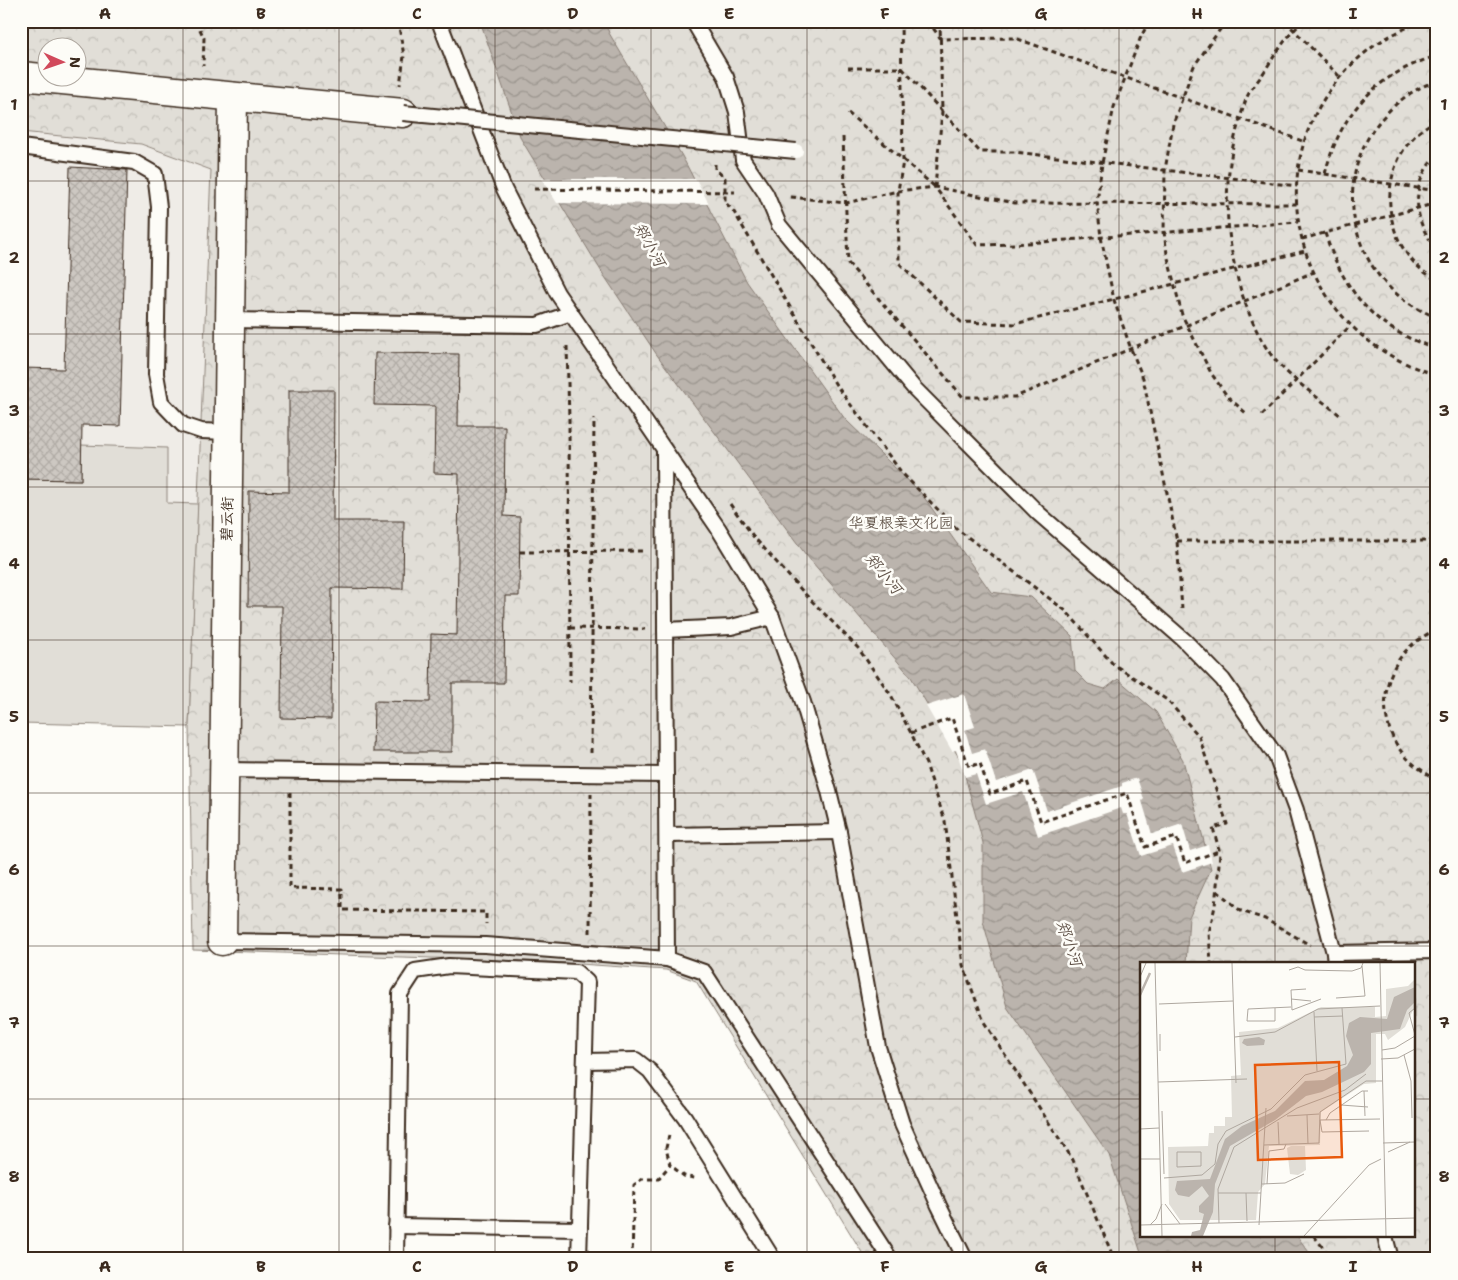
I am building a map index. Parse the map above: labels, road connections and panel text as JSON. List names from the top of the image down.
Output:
{
  "streets": {
    "street": ["碧云街"]
  },
  "water": ["郑小河"],
  "parks": ["华夏根亲文化园"],
  "north": "right",
  "grid": {
    "columns": [
      "A",
      "B",
      "C",
      "D",
      "E",
      "F",
      "G",
      "H",
      "I"
    ],
    "rows": [
      "1",
      "2",
      "3",
      "4",
      "5",
      "6",
      "7",
      "8"
    ]
  }
}
